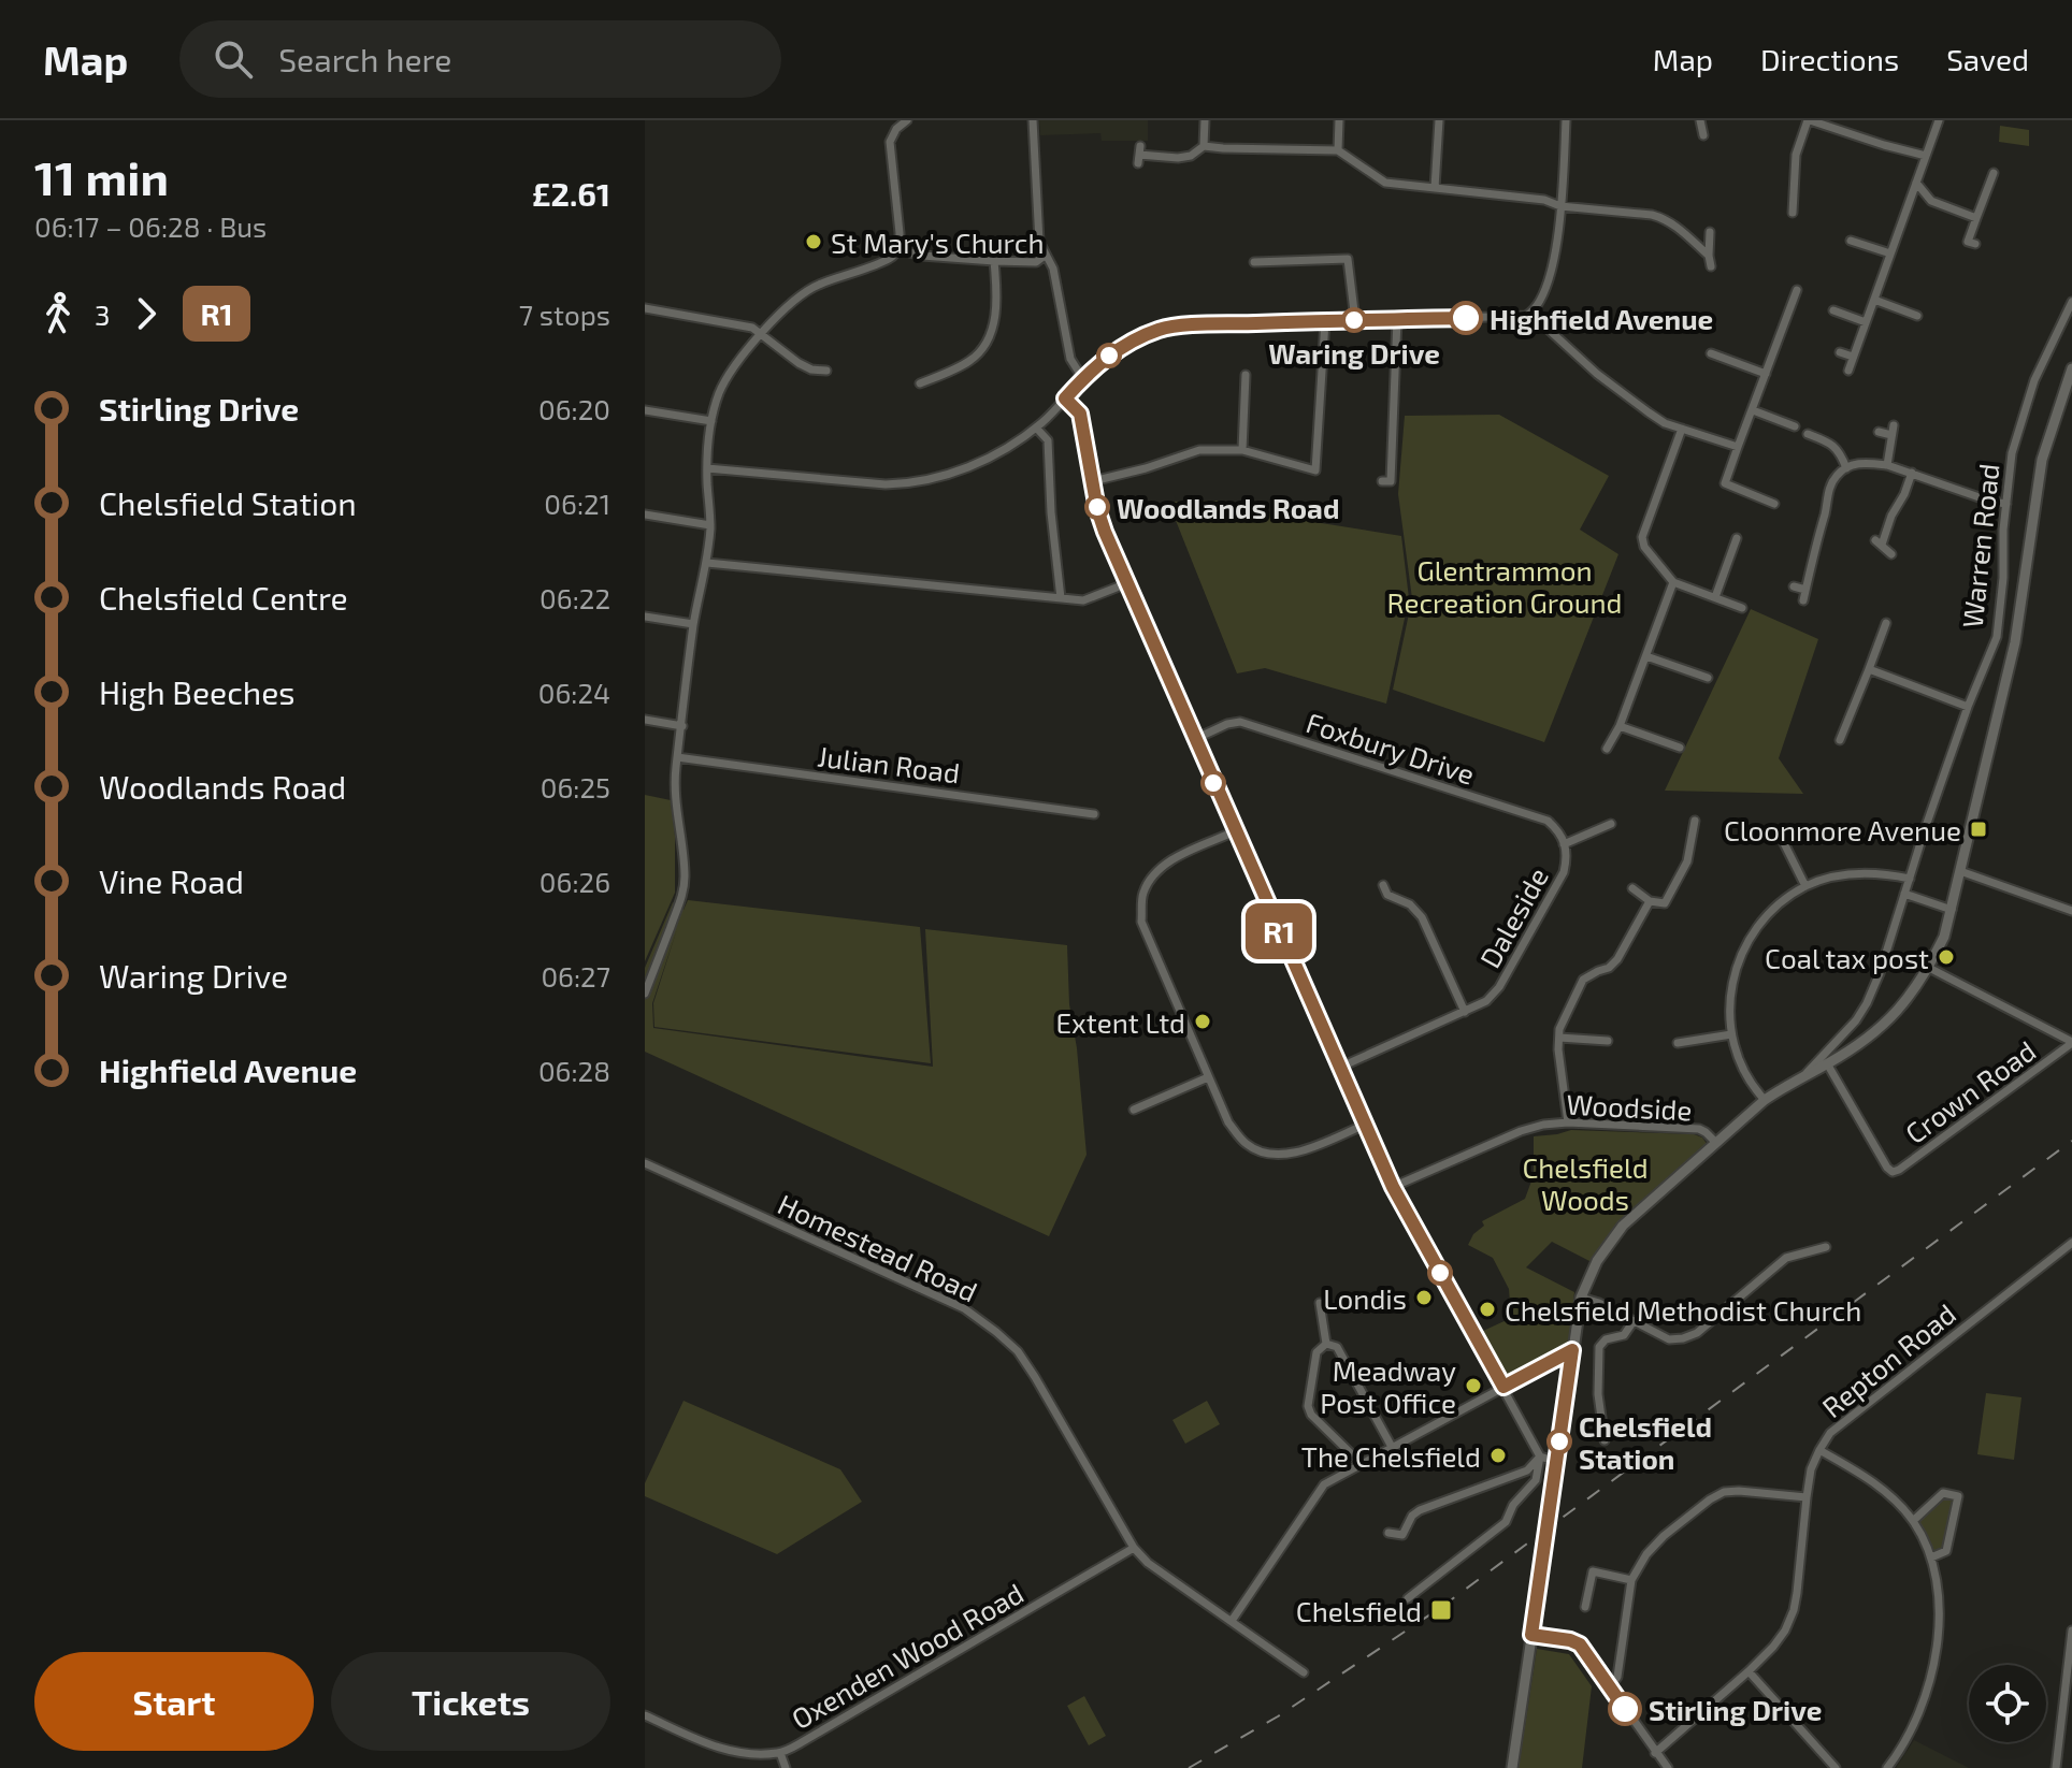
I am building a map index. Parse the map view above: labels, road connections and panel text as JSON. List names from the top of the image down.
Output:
{
  "streets": {
    "street": [
      "Warren Road",
      "Foxbury Drive",
      "Julian Road",
      "Daleside",
      "Crown Road",
      "Woodside",
      "Homestead Road",
      "Repton Road",
      "Oxenden Wood Road"
    ]
  },
  "crossings": [
    ["Warren Road", "Crown Road"],
    ["Warren Road", "Woodside"],
    ["Foxbury Drive", "Daleside"],
    ["Homestead Road", "Oxenden Wood Road"]
  ],
  "parks": ["Glentrammon Recreation Ground", "Chelsfield Woods"],
  "places": {
    "other": [
      "St Mary's Church",
      "Highfield Avenue",
      "Waring Drive",
      "Woodlands Road",
      "Coal tax post",
      "Extent Ltd",
      "Londis",
      "Chelsfield Methodist Church",
      "Meadway Post Office",
      "Chelsfield Station",
      "The Chelsfield",
      "Stirling Drive"
    ],
    "transit": ["Cloonmore Avenue", "Chelsfield"]
  },
  "lines": ["bus line R1"],
  "page": {
    "header": "Map",
    "search": "Search here",
    "nav": ["Map", "Directions", "Saved"],
    "heading": ["11 min", "06:17 – 06:28 · Bus", "£2.61"],
    "on_map": "R1",
    "legs": ["3", "R1", "7 stops"],
    "list": [
      {
        "name": "Stirling Drive",
        "value": "06:20"
      },
      {
        "name": "Chelsfield Station",
        "value": "06:21"
      },
      {
        "name": "Chelsfield Centre",
        "value": "06:22"
      },
      {
        "name": "High Beeches",
        "value": "06:24"
      },
      {
        "name": "Woodlands Road",
        "value": "06:25"
      },
      {
        "name": "Vine Road",
        "value": "06:26"
      },
      {
        "name": "Waring Drive",
        "value": "06:27"
      },
      {
        "name": "Highfield Avenue",
        "value": "06:28"
      }
    ],
    "buttons": ["Start", "Tickets"]
  }
}
